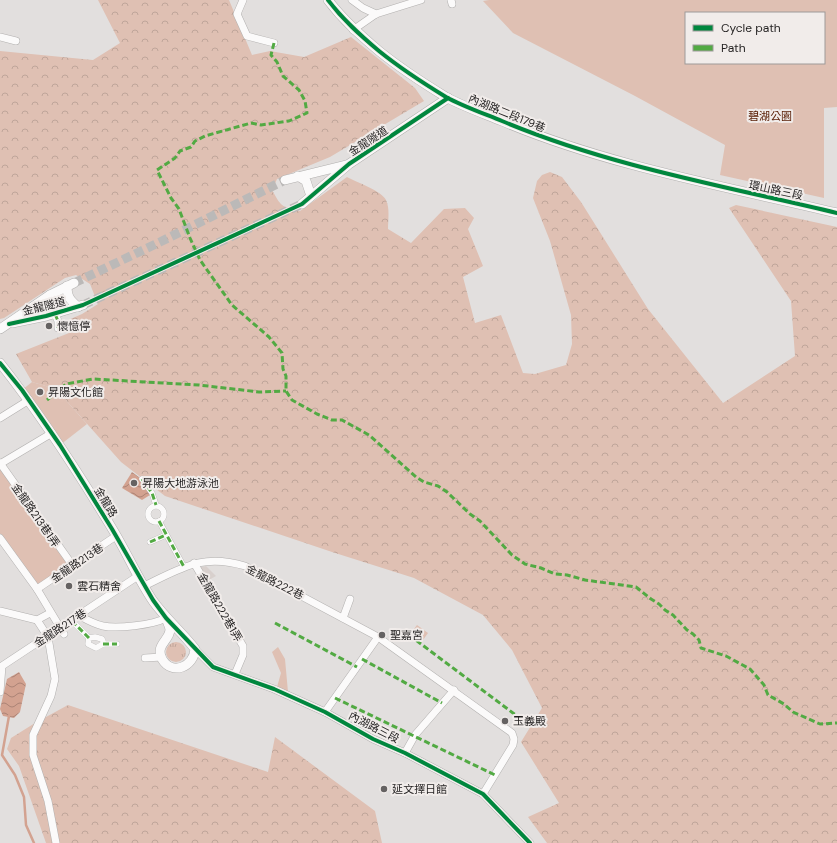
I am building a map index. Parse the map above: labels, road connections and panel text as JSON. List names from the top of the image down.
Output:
{
  "streets": {
    "street": [
      "內湖路二段179巷",
      "金龍隧道",
      "環山路三段",
      "金龍路",
      "金龍路213巷1弄",
      "金龍路213巷",
      "金龍路222巷",
      "金龍路222巷1弄",
      "金龍路217巷",
      "內湖路三段"
    ]
  },
  "crossings": [
    ["內湖路二段179巷", "金龍隧道"],
    ["內湖路二段179巷", "環山路三段"],
    ["金龍路", "金龍路213巷"],
    ["金龍路", "金龍路222巷"],
    ["金龍路", "金龍路217巷"],
    ["金龍路", "內湖路三段"],
    ["金龍路213巷1弄", "金龍路213巷"],
    ["金龍路222巷", "金龍路222巷1弄"],
    ["金龍路222巷", "內湖路三段"],
    ["金龍路222巷1弄", "內湖路三段"]
  ],
  "parks": ["碧湖公園"],
  "places": [
    "懷憶停",
    "昇陽文化館",
    "昇陽大地游泳池",
    "雲石精舍",
    "聖嘉宮",
    "玉義殿",
    "延文擇日館"
  ],
  "legend": ["Cycle path", "Path"]
}
